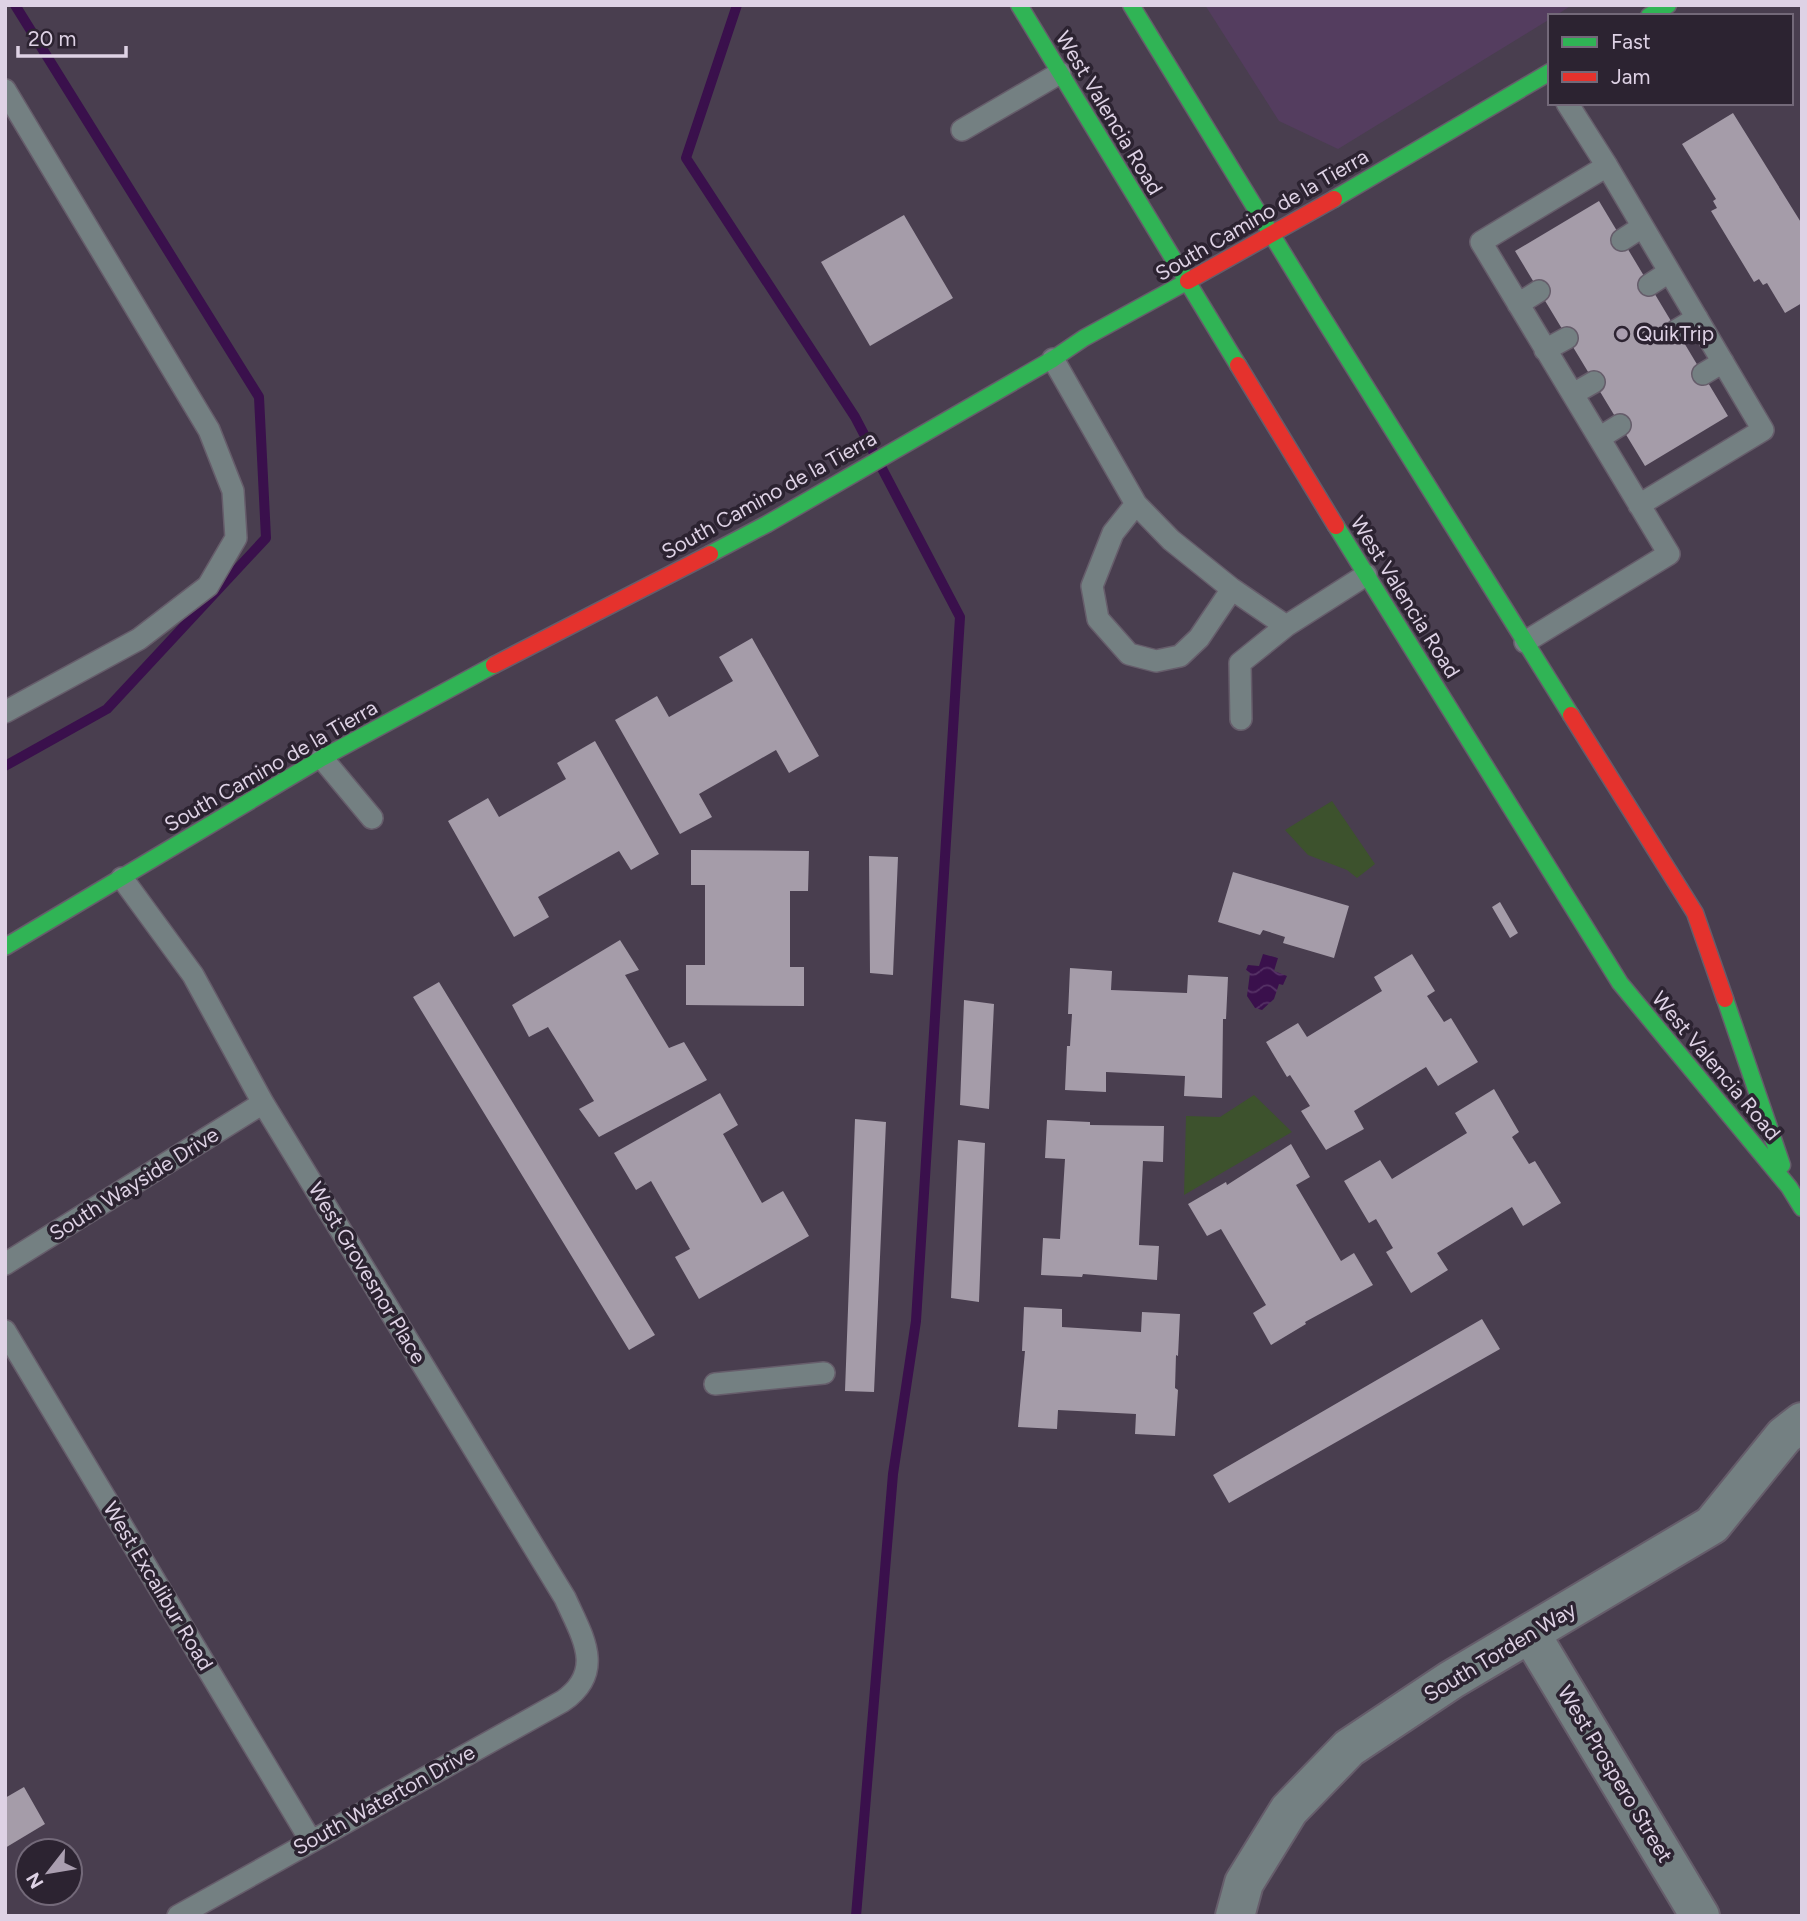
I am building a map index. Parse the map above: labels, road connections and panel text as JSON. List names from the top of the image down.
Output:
{
  "streets": {
    "main road": ["West Valencia Road", "South Camino de la Tierra"],
    "street": ["South Torden Way", "West Prospero Street"],
    "lane": [
      "South Wayside Drive",
      "West Grovesnor Place",
      "West Excalibur Road",
      "South Waterton Drive"
    ]
  },
  "crossings": [
    ["West Valencia Road", "South Camino de la Tierra"],
    ["South Camino de la Tierra", "West Grovesnor Place"],
    ["South Wayside Drive", "West Grovesnor Place"],
    ["West Grovesnor Place", "South Waterton Drive"],
    ["West Excalibur Road", "South Waterton Drive"],
    ["South Torden Way", "West Prospero Street"]
  ],
  "places": ["QuikTrip"],
  "legend": ["Fast", "Jam"],
  "scale_bar": "20 m",
  "north": "bottom left"
}
